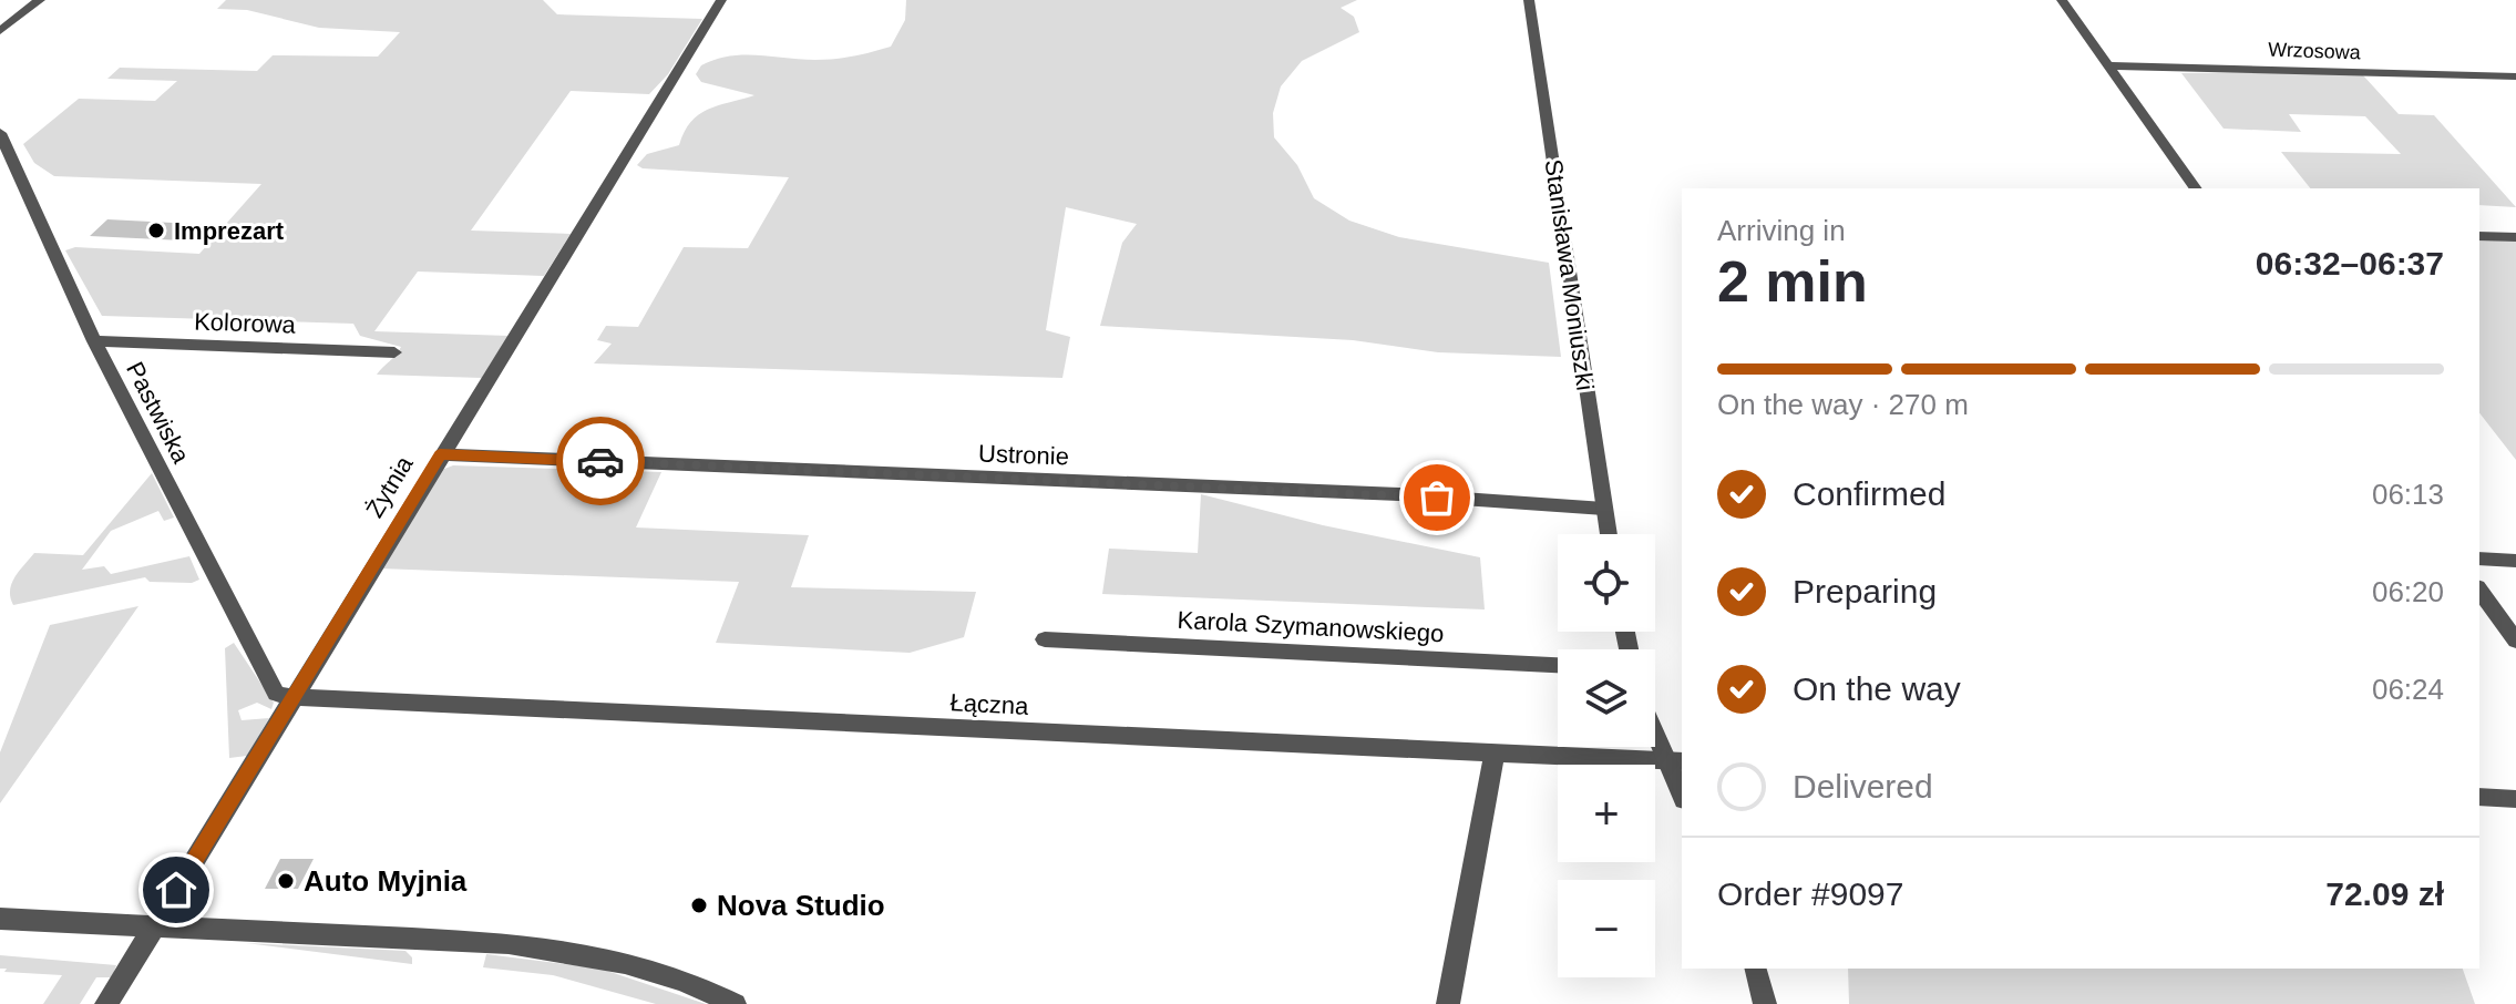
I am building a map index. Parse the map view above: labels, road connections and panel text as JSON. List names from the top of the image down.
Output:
{
  "streets": {
    "street": [
      "Wrzosowa",
      "Stanisława Moniuszki",
      "Kolorowa",
      "Pastwiska",
      "Ustronie",
      "Żytnia",
      "Karola Szymanowskiego",
      "Łączna"
    ]
  },
  "crossings": [
    ["Stanisława Moniuszki", "Ustronie"],
    ["Kolorowa", "Pastwiska"],
    ["Pastwiska", "Żytnia"],
    ["Pastwiska", "Łączna"],
    ["Ustronie", "Żytnia"],
    ["Żytnia", "Łączna"]
  ],
  "places": ["Imprezart", "Auto Myjnia", "Nova Studio"],
  "page": {
    "heading": ["2 min", "Arriving in", "06:32–06:37"],
    "panel": ["Order #9097", "72.09 zł"],
    "bar": "On the way · 270 m",
    "list": [
      ["Confirmed", "06:13"],
      ["Preparing", "06:20"],
      ["On the way", "06:24"],
      "Delivered"
    ],
    "map_buttons": ["+", "−"]
  }
}
